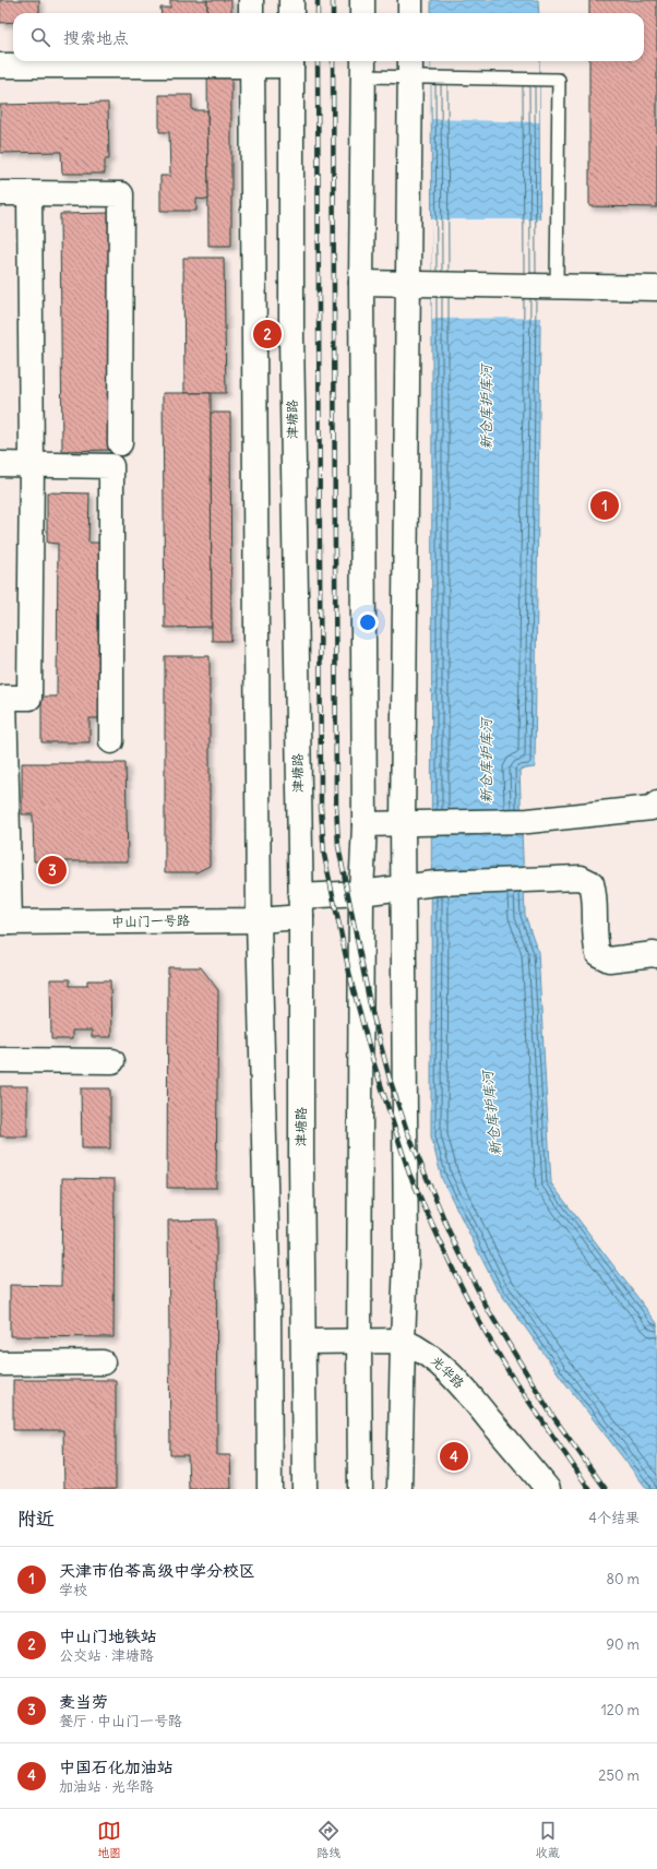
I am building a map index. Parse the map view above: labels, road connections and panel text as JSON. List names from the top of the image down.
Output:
{
  "streets": {
    "street": ["津塘路", "中山门一号路", "光华路"]
  },
  "crossings": [
    ["津塘路", "中山门一号路"],
    ["津塘路", "光华路"]
  ],
  "water": ["新仓库护库河"],
  "page": {
    "search": "搜索地点",
    "pins": [
      "2",
      "1",
      "3",
      "4"
    ],
    "heading": ["附近", "4个结果"],
    "list": [
      {
        "mark": "1",
        "name": "天津市伯苓高级中学分校区",
        "note": "学校",
        "value": "80 m"
      },
      {
        "mark": "2",
        "name": "中山门地铁站",
        "note": "公交站 · 津塘路",
        "value": "90 m"
      },
      {
        "mark": "3",
        "name": "麦当劳",
        "note": "餐厅 · 中山门一号路",
        "value": "120 m"
      },
      {
        "mark": "4",
        "name": "中国石化加油站",
        "note": "加油站 · 光华路",
        "value": "250 m"
      }
    ],
    "nav": ["地图", "路线", "收藏"]
  }
}
